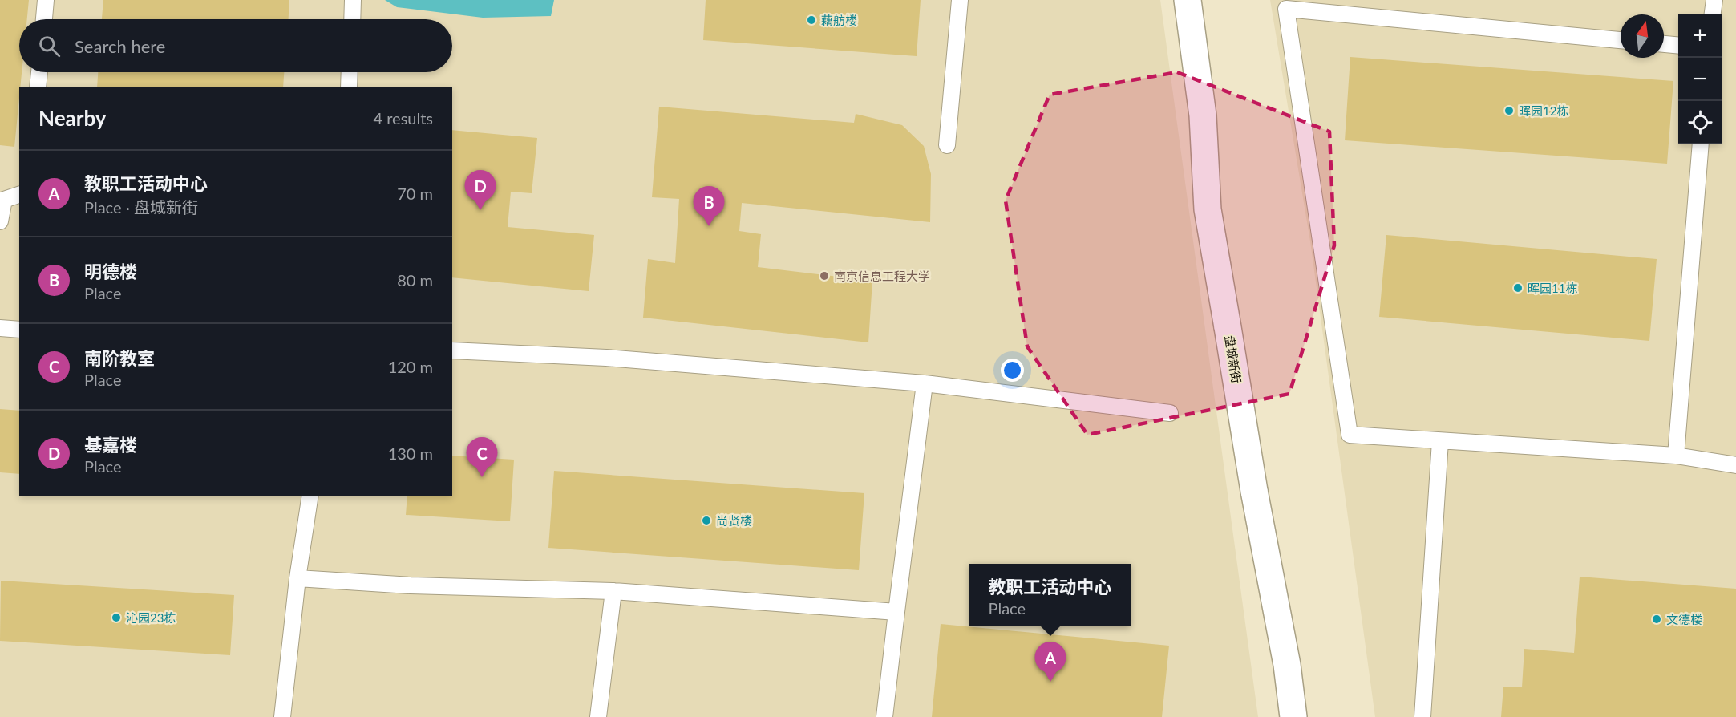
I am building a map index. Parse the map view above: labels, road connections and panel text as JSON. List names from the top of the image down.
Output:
{
  "streets": {
    "main road": ["盘城新街"]
  },
  "places": [
    "藕舫楼",
    "晖园12栋",
    "南京信息工程大学",
    "晖园11栋",
    "尚贤楼",
    "沁园23栋",
    "文德楼"
  ],
  "north": "top",
  "page": {
    "map_buttons": ["+", "−"],
    "search": "Search here",
    "heading": ["Nearby", "4 results"],
    "list": [
      {
        "mark": "A",
        "name": "教职工活动中心",
        "note": "Place · 盘城新街",
        "value": "70 m"
      },
      {
        "mark": "B",
        "name": "明德楼",
        "note": "Place",
        "value": "80 m"
      },
      {
        "mark": "C",
        "name": "南阶教室",
        "note": "Place",
        "value": "120 m"
      },
      {
        "mark": "D",
        "name": "基嘉楼",
        "note": "Place",
        "value": "130 m"
      }
    ],
    "pins": [
      "D",
      "B",
      "C",
      "A"
    ],
    "popup": ["教职工活动中心", "Place"]
  }
}
